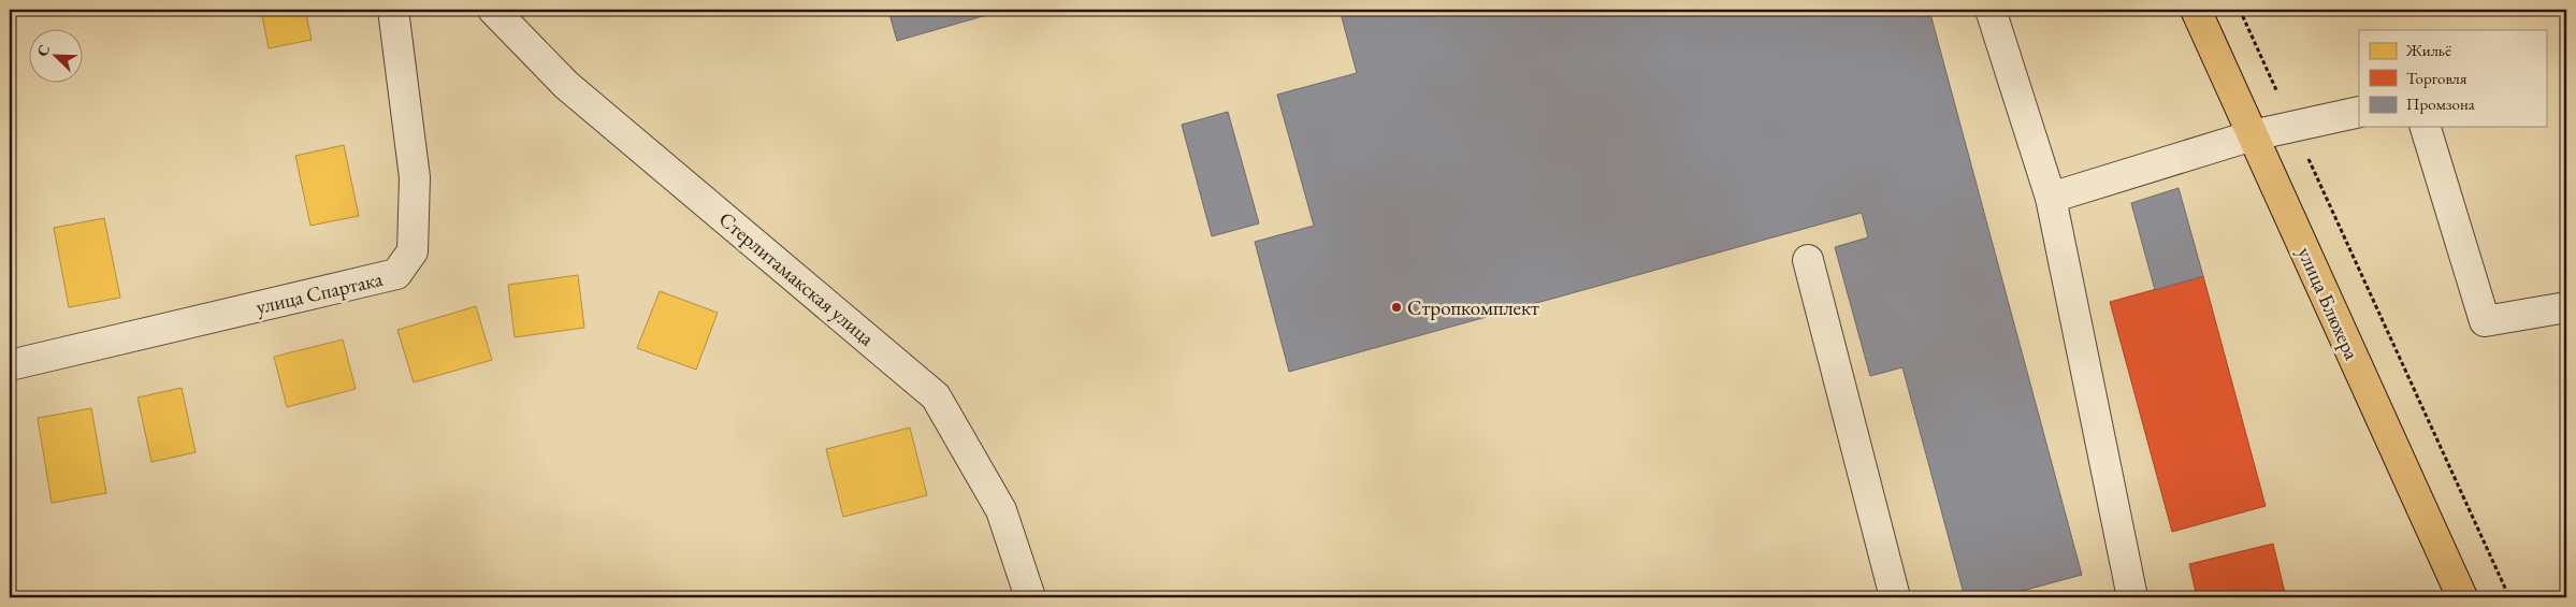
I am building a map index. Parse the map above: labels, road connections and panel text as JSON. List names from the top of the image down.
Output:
{
  "streets": {
    "main road": ["улица Блюхера"],
    "street": ["Стерлитамакская улица", "улица Спартака"]
  },
  "places": ["Стропкомплект"],
  "legend": ["Жильё", "Торговля", "Промзона"],
  "north": "top left"
}
